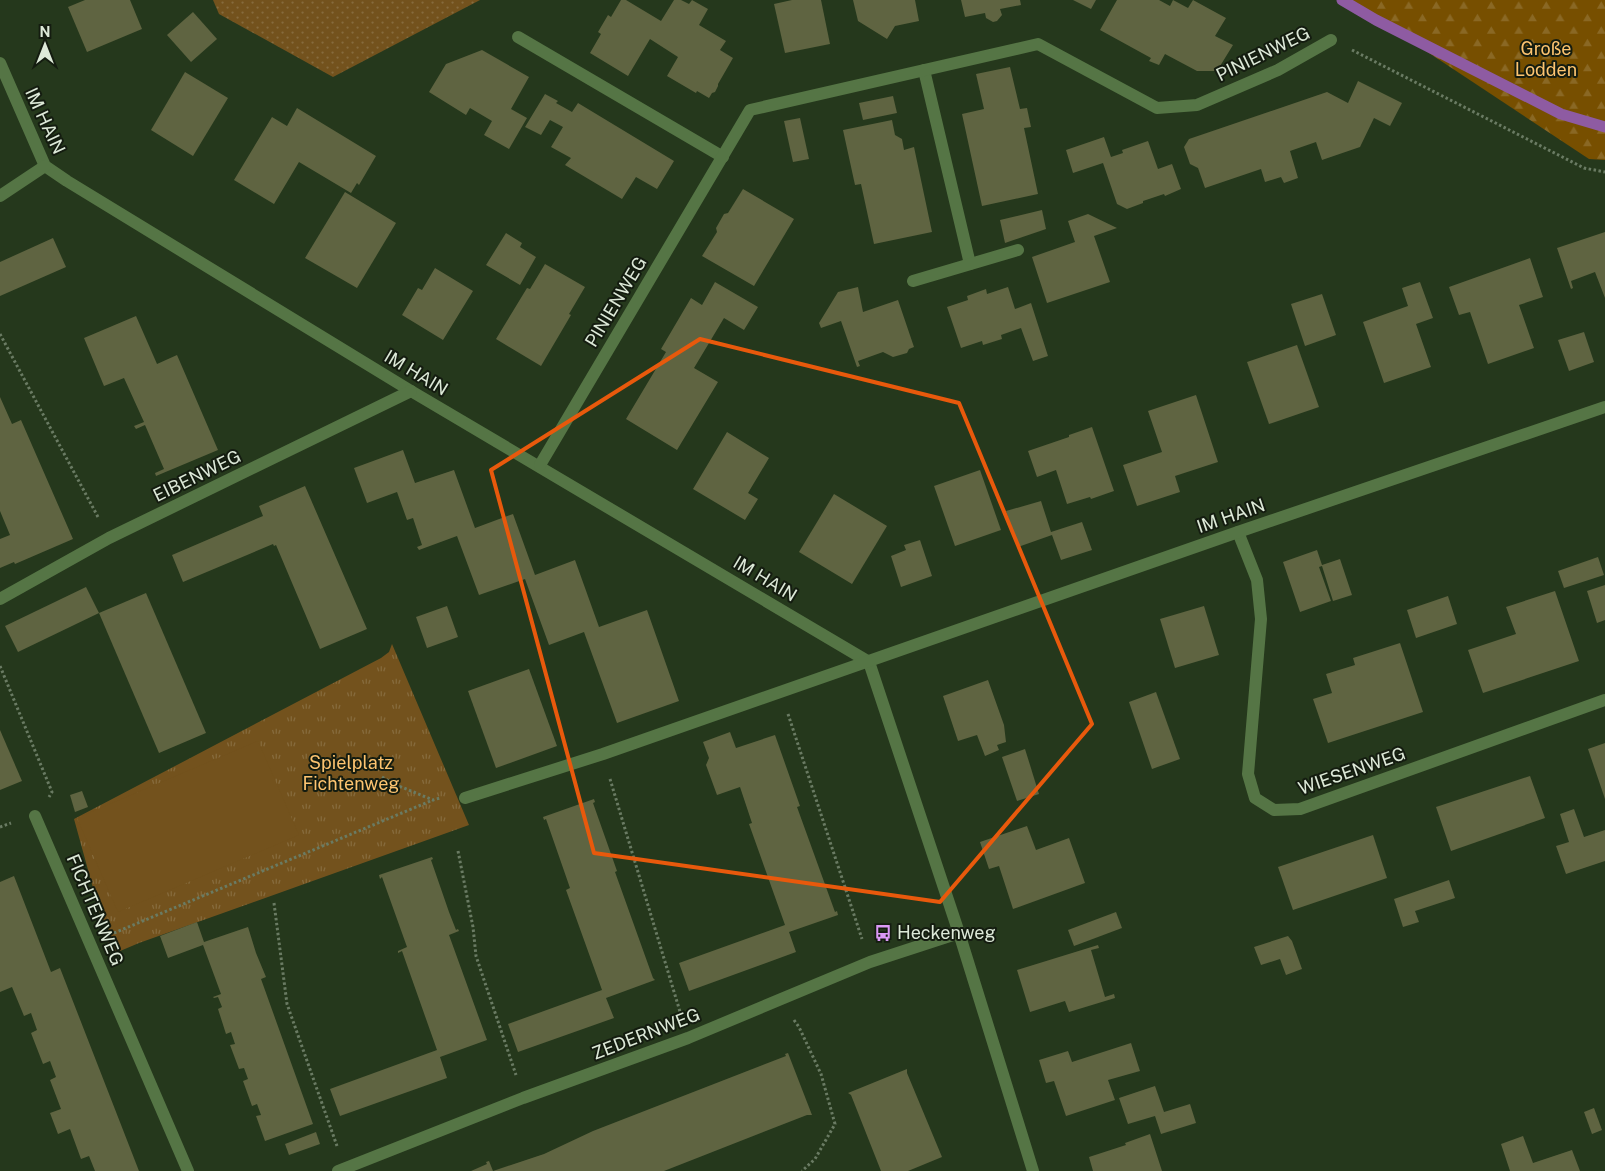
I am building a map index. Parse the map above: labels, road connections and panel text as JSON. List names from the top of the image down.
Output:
{
  "streets": {
    "street": [
      "PINIENWEG",
      "IM HAIN",
      "EIBENWEG",
      "WIESENWEG",
      "FICHTENWEG",
      "ZEDERNWEG"
    ]
  },
  "crossings": [
    ["PINIENWEG", "IM HAIN"],
    ["IM HAIN", "EIBENWEG"],
    ["IM HAIN", "WIESENWEG"]
  ],
  "parks": ["Große Lodden", "Spielplatz Fichtenweg"],
  "places": {
    "bus stop": ["Heckenweg"]
  },
  "north": "top"
}
